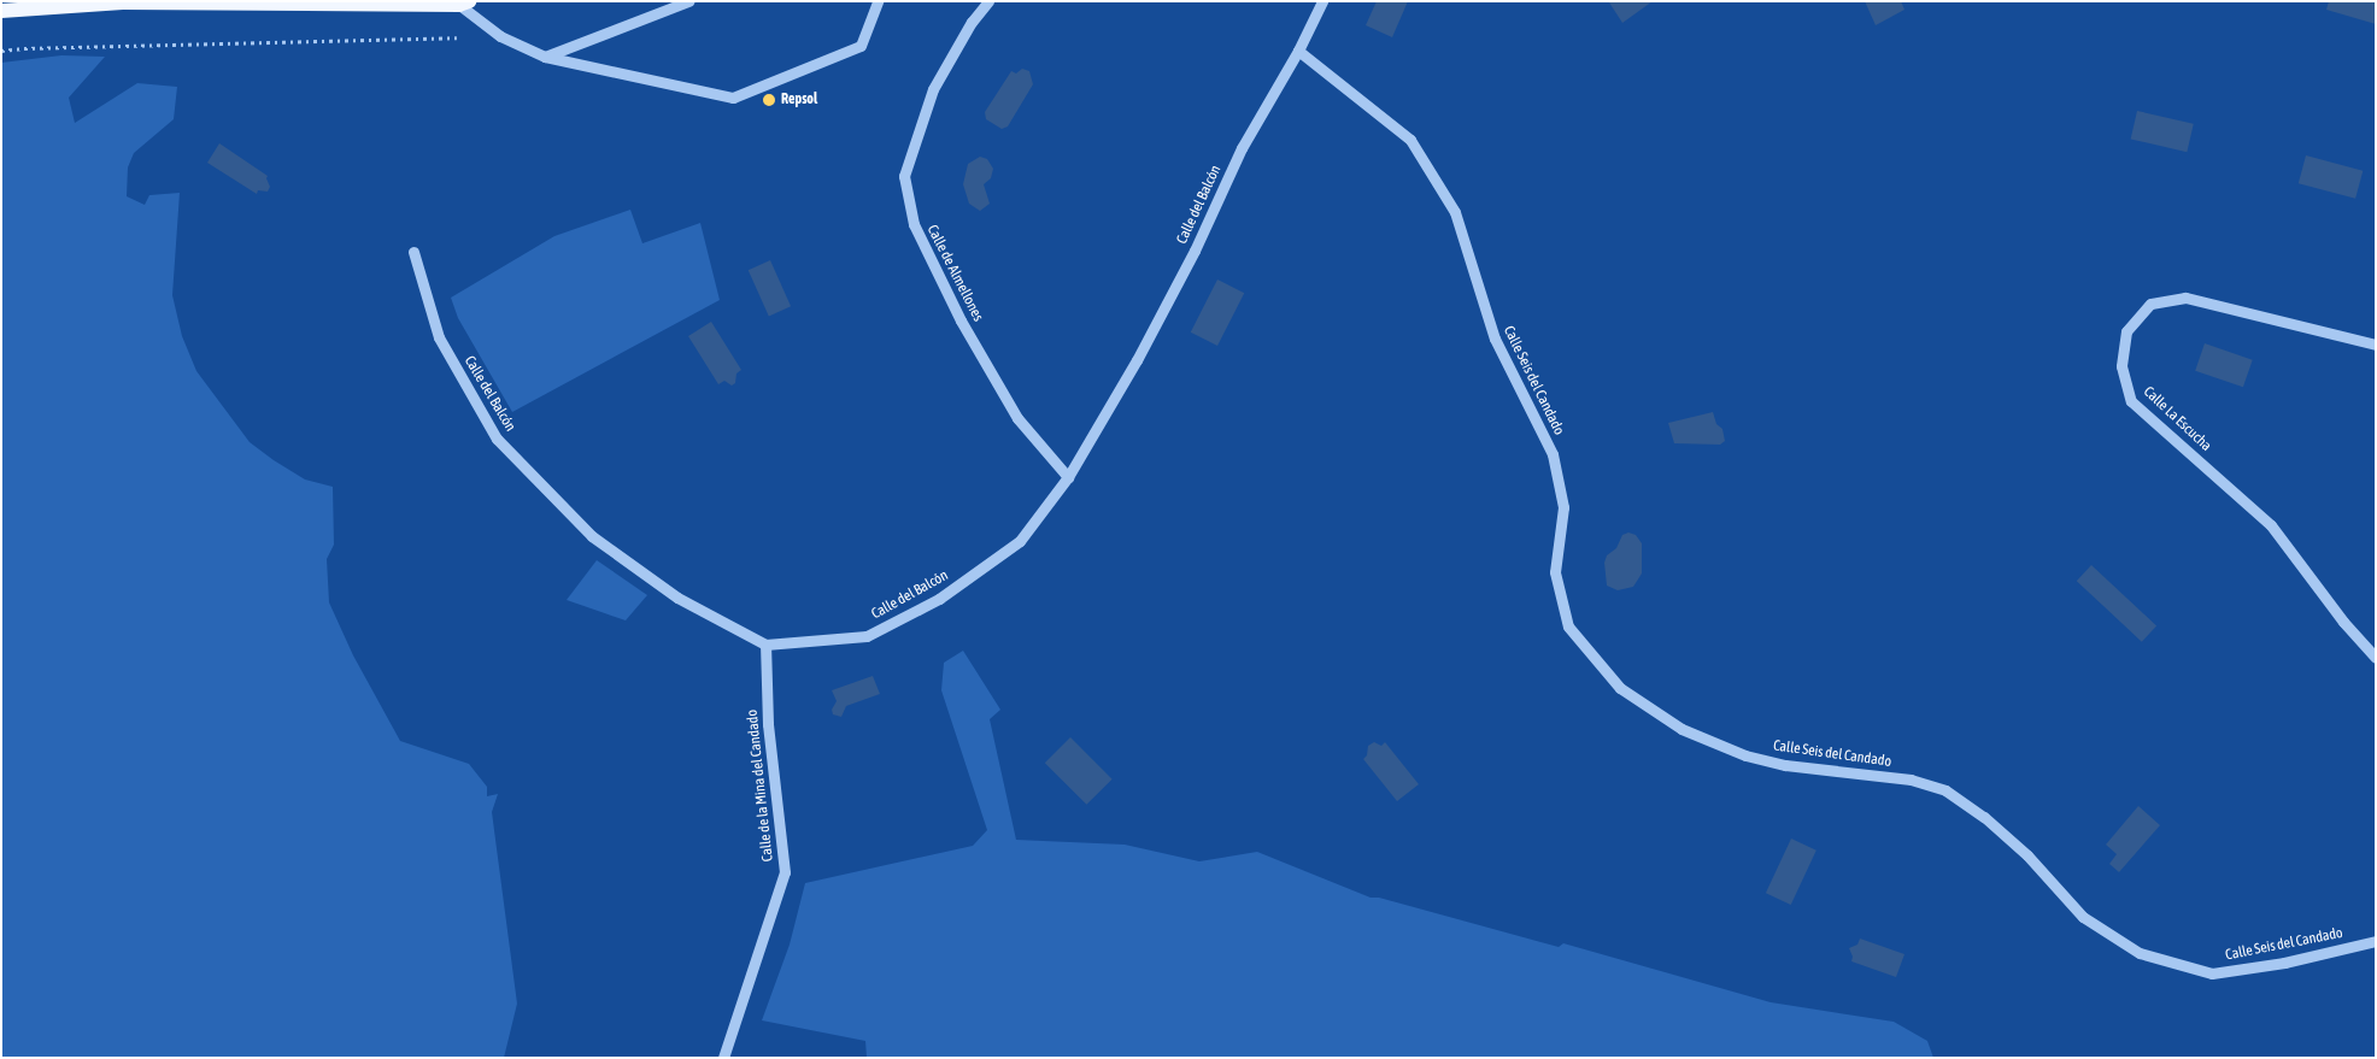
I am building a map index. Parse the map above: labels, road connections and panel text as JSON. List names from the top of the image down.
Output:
{
  "streets": {
    "street": [
      "Calle del Balcón",
      "Calle de Almellones",
      "Calle Seis del Candado",
      "Calle La Escucha",
      "Calle de la Mina del Candado"
    ]
  },
  "crossings": [
    ["Calle del Balcón", "Calle de Almellones"],
    ["Calle del Balcón", "Calle Seis del Candado"],
    ["Calle del Balcón", "Calle de la Mina del Candado"]
  ],
  "places": ["Repsol"]
}
